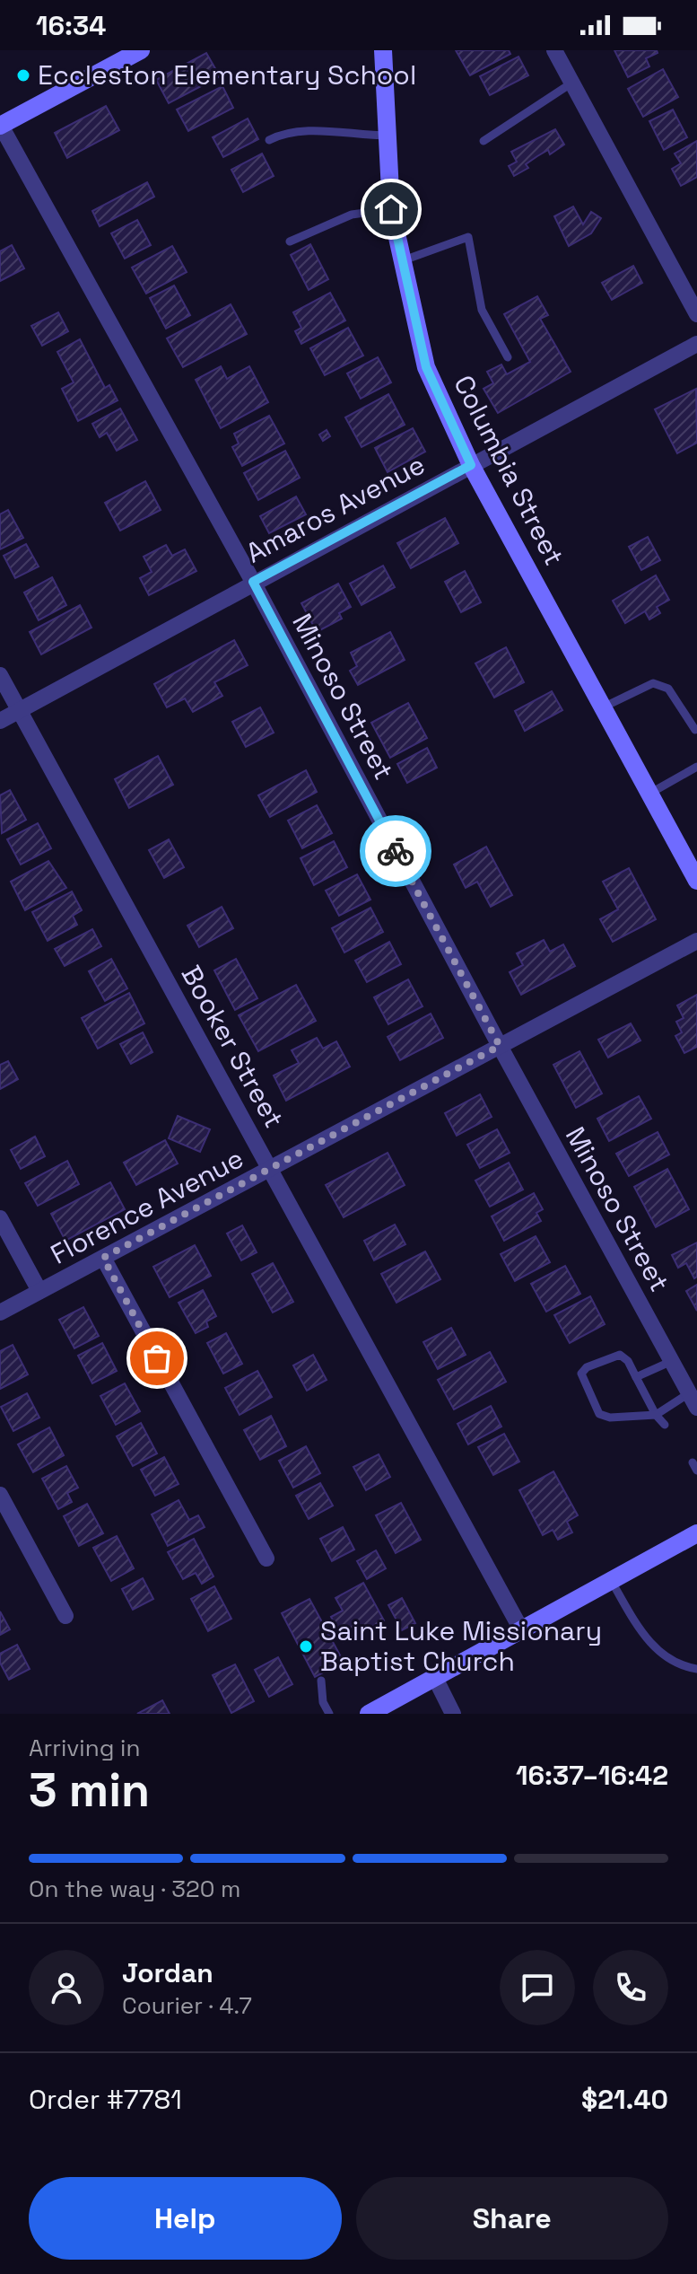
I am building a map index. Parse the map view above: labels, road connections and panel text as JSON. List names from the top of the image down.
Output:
{
  "streets": {
    "street": [
      "Columbia Street",
      "Amaros Avenue",
      "Minoso Street",
      "Booker Street",
      "Florence Avenue"
    ]
  },
  "crossings": [
    ["Columbia Street", "Amaros Avenue"],
    ["Amaros Avenue", "Minoso Street"],
    ["Amaros Avenue", "Booker Street"],
    ["Minoso Street", "Florence Avenue"],
    ["Booker Street", "Florence Avenue"]
  ],
  "places": ["Eccleston Elementary School", "Saint Luke Missionary Baptist Church"],
  "page": {
    "status": "16:34",
    "heading": ["3 min", "Arriving in", "16:37–16:42"],
    "panel": [
      "Jordan",
      "Courier · 4.7",
      "Order #7781",
      "$21.40"
    ],
    "bar": "On the way · 320 m",
    "buttons": ["Help", "Share"]
  }
}
